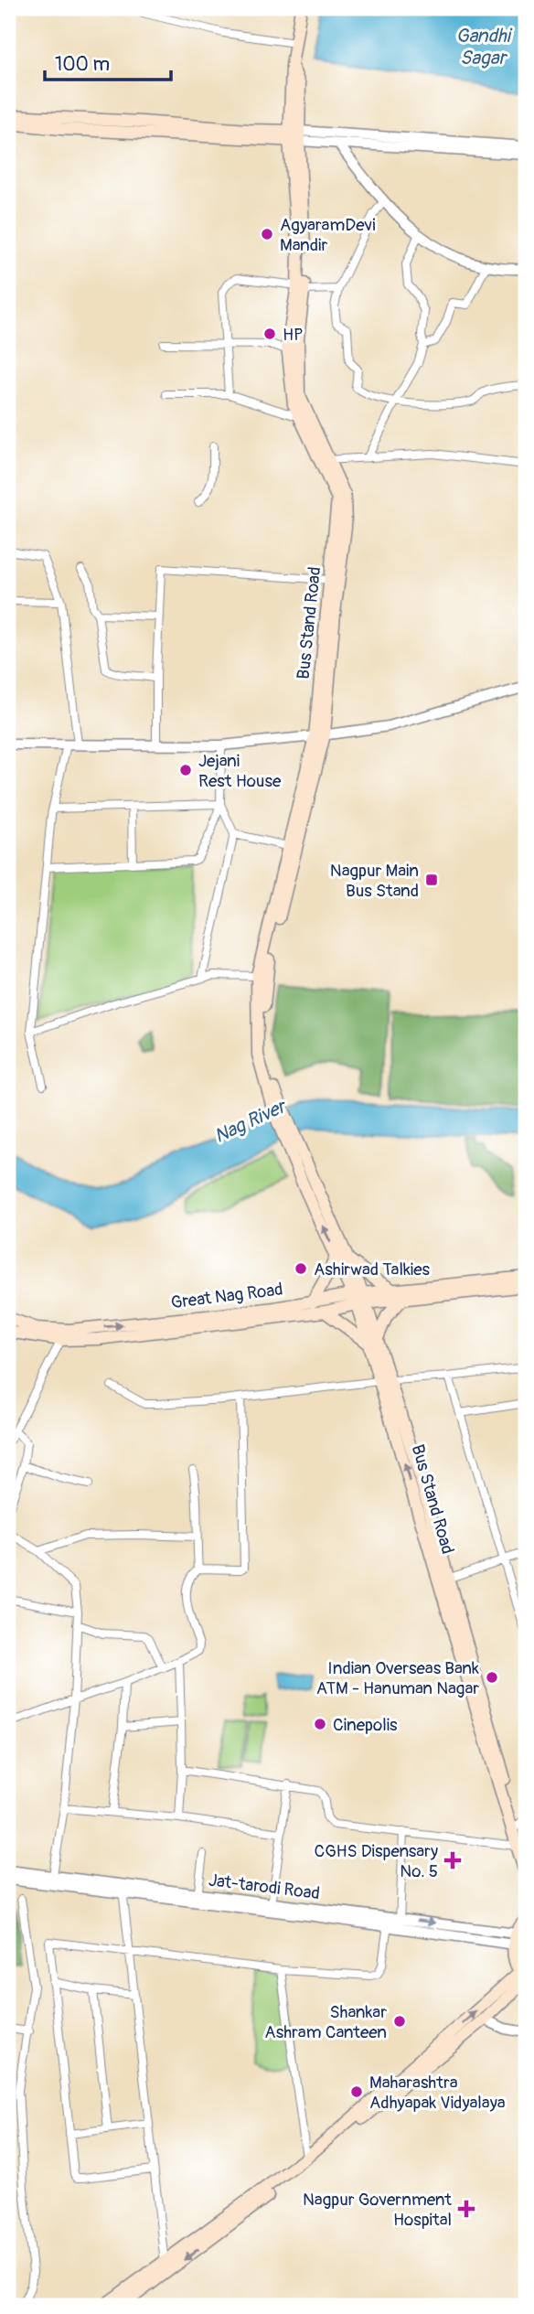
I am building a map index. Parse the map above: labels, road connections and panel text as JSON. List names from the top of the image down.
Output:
{
  "streets": {
    "main road": ["Bus Stand Road", "Great Nag Road"],
    "street": ["Jat-tarodi Road"]
  },
  "crossings": [
    ["Bus Stand Road", "Great Nag Road"]
  ],
  "water": ["Gandhi Sagar", "Nag River"],
  "places": {
    "other": [
      "AgyaramDevi Mandir",
      "HP",
      "Jejani Rest House",
      "Ashirwad Talkies",
      "Indian Overseas Bank ATM - Hanuman Nagar",
      "Cinepolis",
      "Shankar Ashram Canteen",
      "Maharashtra Adhyapak Vidyalaya"
    ],
    "transit": ["Nagpur Main Bus Stand"],
    "health": ["CGHS Dispensary No. 5", "Nagpur Government Hospital"]
  },
  "scale_bar": "100 m"
}
